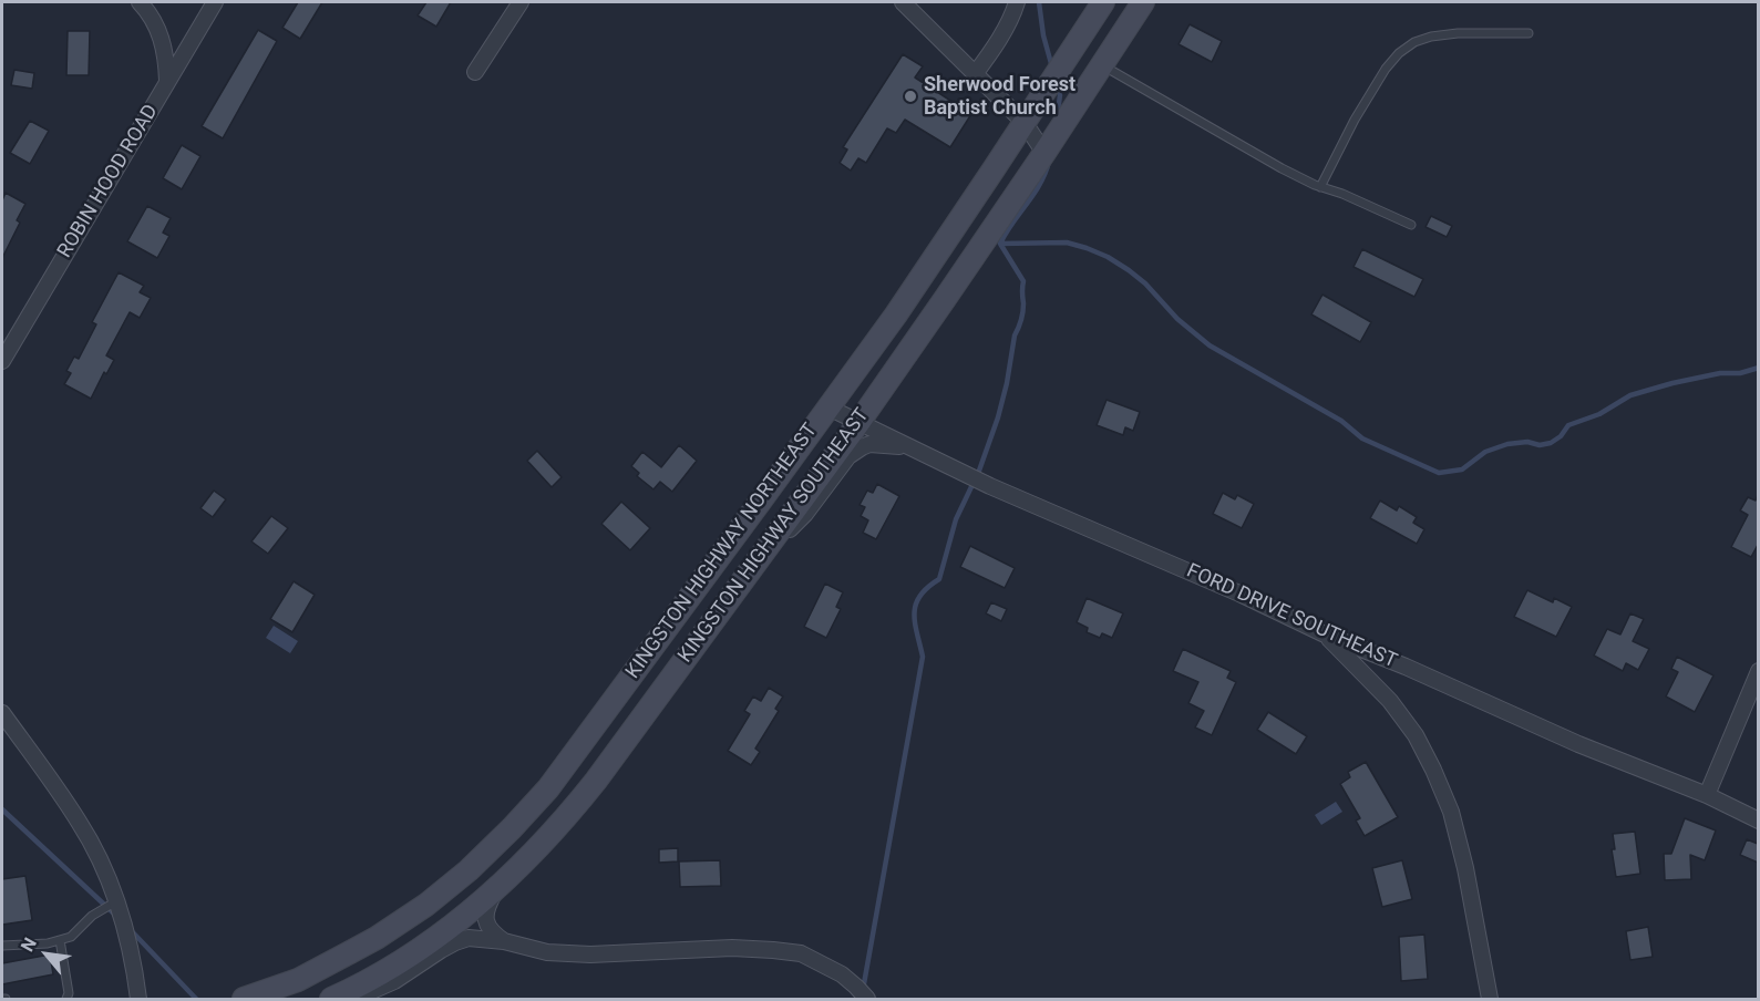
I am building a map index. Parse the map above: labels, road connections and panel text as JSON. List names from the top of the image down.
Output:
{
  "streets": {
    "main road": ["KINGSTON HIGHWAY SOUTHEAST", "KINGSTON HIGHWAY NORTHEAST"],
    "street": ["ROBIN HOOD ROAD", "FORD DRIVE SOUTHEAST"]
  },
  "crossings": [
    ["KINGSTON HIGHWAY SOUTHEAST", "FORD DRIVE SOUTHEAST"],
    ["KINGSTON HIGHWAY NORTHEAST", "FORD DRIVE SOUTHEAST"]
  ],
  "places": ["Sherwood Forest Baptist Church"],
  "north": "top left"
}
